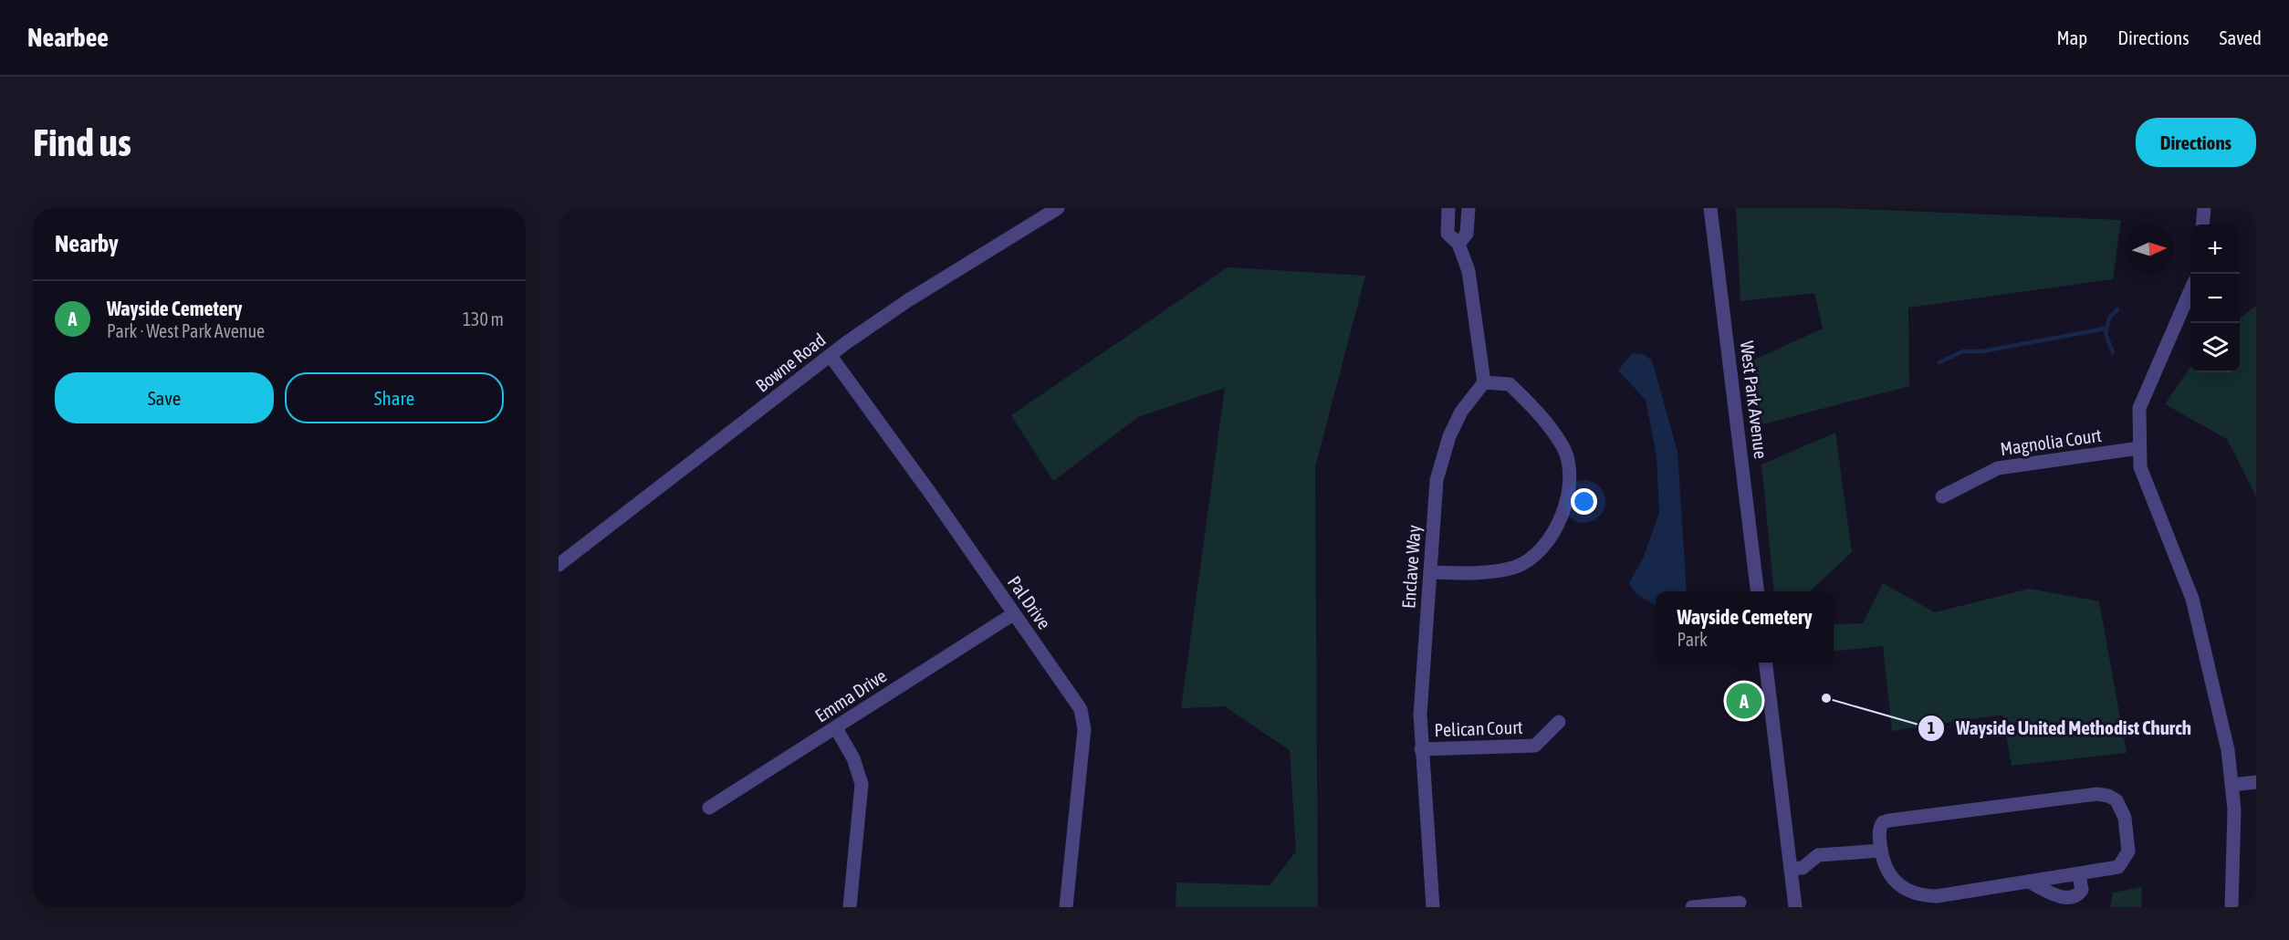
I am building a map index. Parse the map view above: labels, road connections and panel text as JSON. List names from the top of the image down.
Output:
{
  "streets": {
    "street": [
      "Bowne Road",
      "West Park Avenue",
      "Magnolia Court",
      "Enclave Way",
      "Pal Drive",
      "Emma Drive",
      "Pelican Court"
    ]
  },
  "crossings": [
    ["Bowne Road", "Pal Drive"],
    ["Enclave Way", "Pelican Court"],
    ["Pal Drive", "Emma Drive"]
  ],
  "places": ["Wayside United Methodist Church"],
  "north": "right",
  "page": {
    "header": "Nearbee",
    "nav": ["Map", "Directions", "Saved"],
    "buttons": [
      "Directions",
      ["Save", "Share"]
    ],
    "title": "Find us",
    "heading": "Nearby",
    "map_buttons": ["+", "−"],
    "list": [
      {
        "mark": "A",
        "name": "Wayside Cemetery",
        "note": "Park · West Park Avenue",
        "value": "130 m"
      }
    ],
    "popup": ["Wayside Cemetery", "Park"],
    "pins": "A"
  }
}
